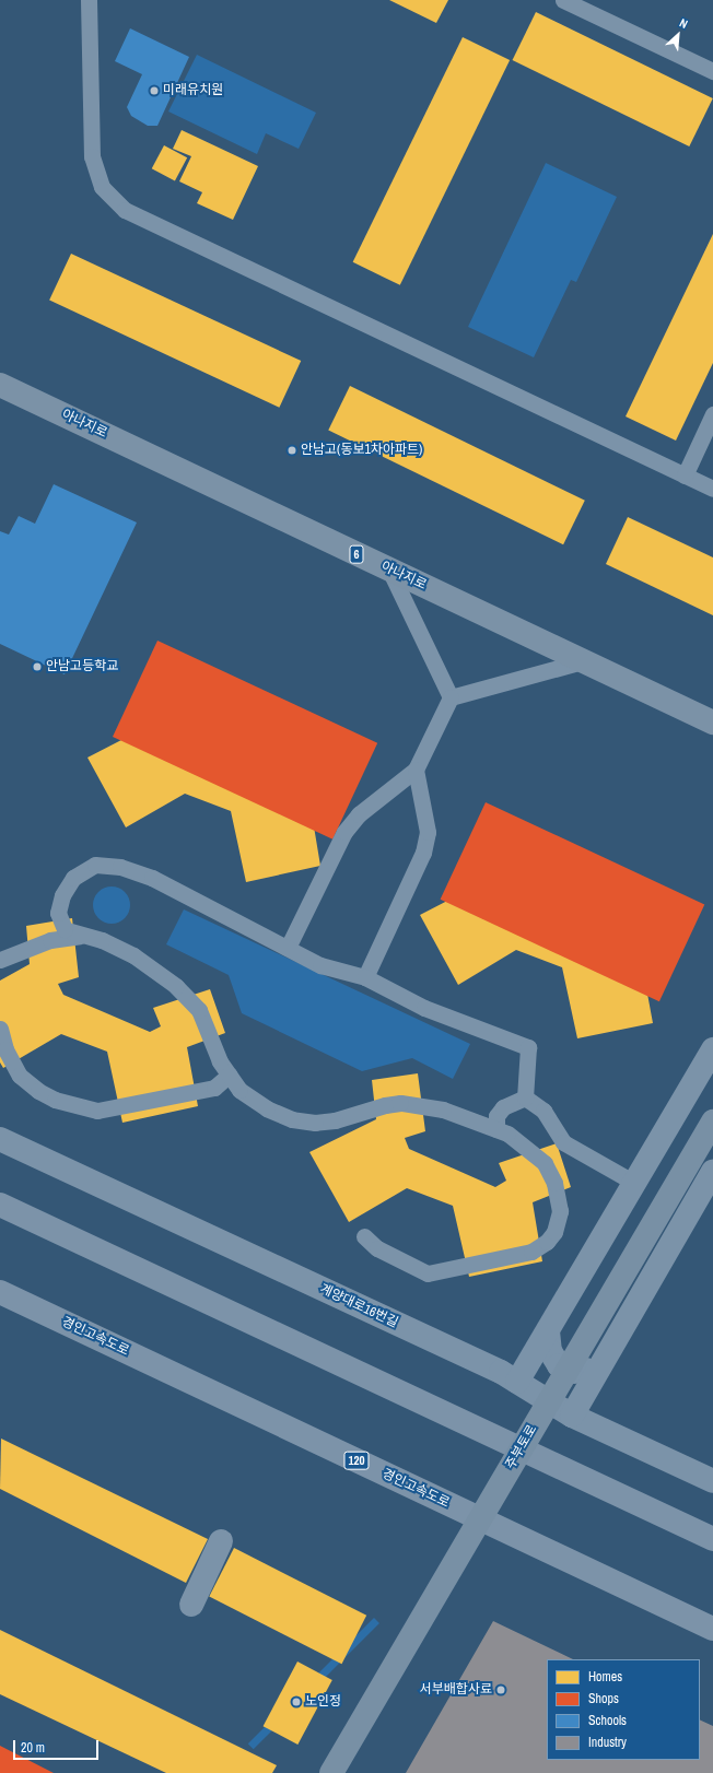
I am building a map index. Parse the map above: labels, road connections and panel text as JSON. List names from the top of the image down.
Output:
{
  "streets": {
    "highway": ["경인고속도로", "120"],
    "main road": ["아나지로", "6", "주부토로"],
    "street": ["계양대로16번길"]
  },
  "places": [
    "미래유치원",
    "안남고(동보1차아파트)",
    "안남고등학교",
    "서부배합사료",
    "노인정"
  ],
  "legend": [
    "Homes",
    "Shops",
    "Schools",
    "Industry"
  ],
  "scale_bar": "20 m",
  "north": "top right"
}
